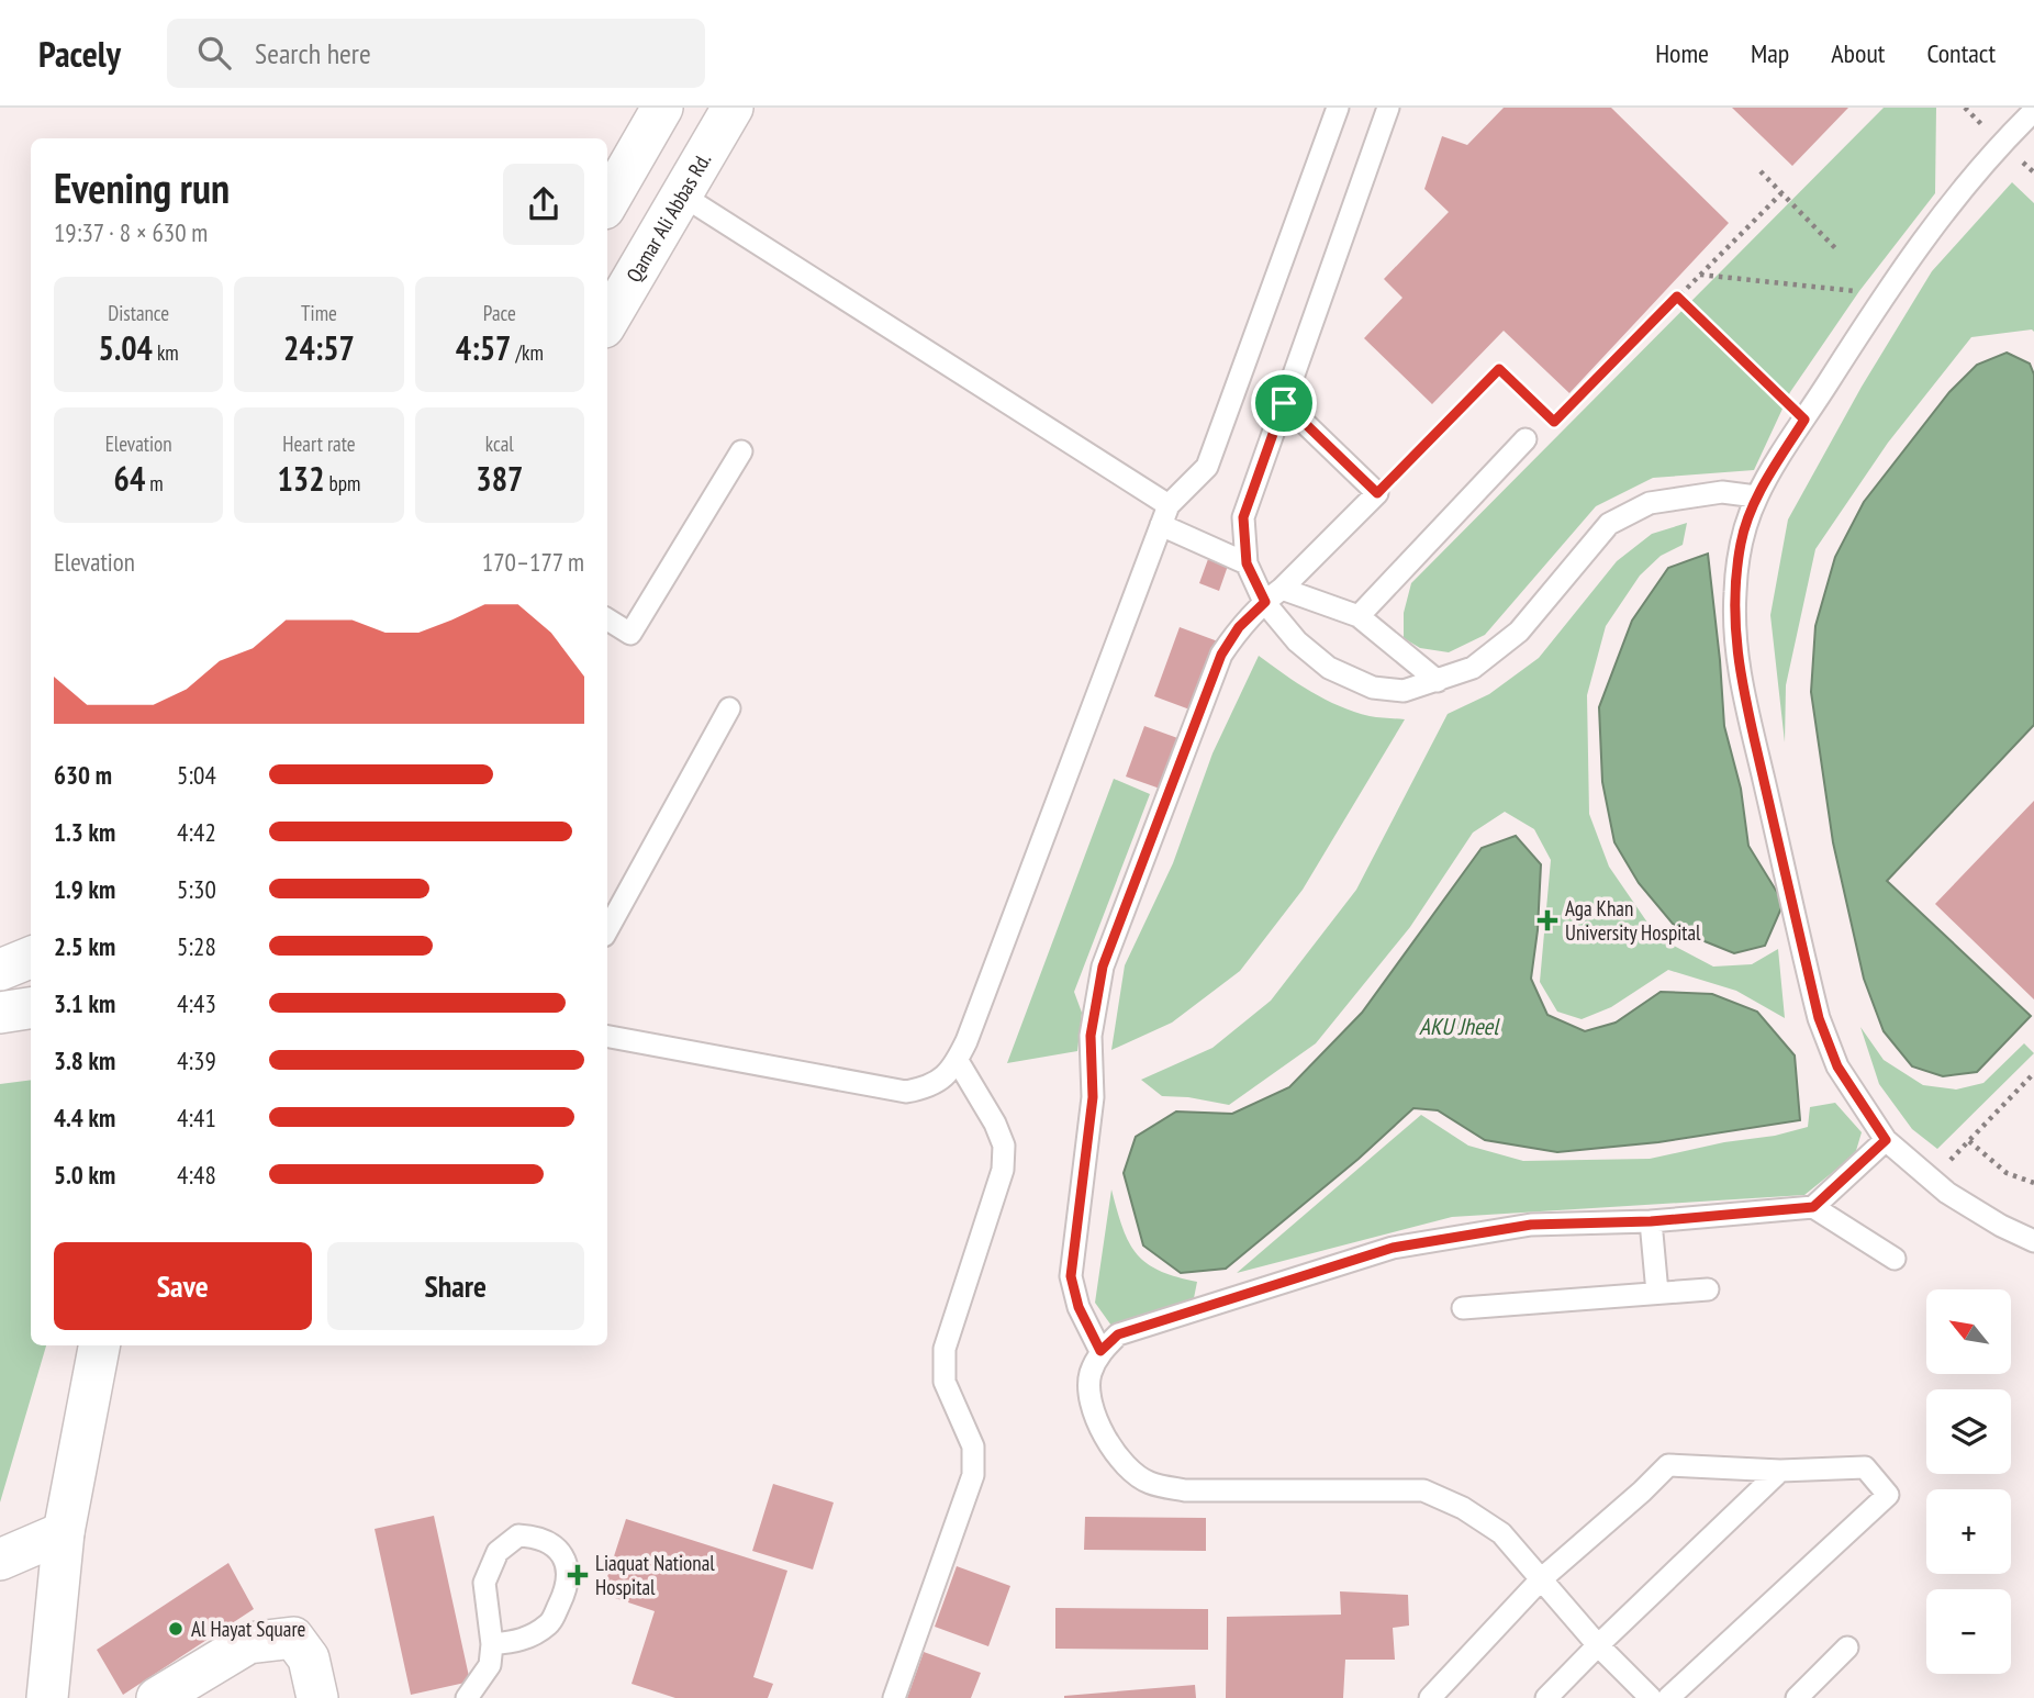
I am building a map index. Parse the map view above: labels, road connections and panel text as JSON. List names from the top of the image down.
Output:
{
  "streets": {
    "street": ["Qamar Ali Abbas Rd."]
  },
  "water": ["AKU Jheel"],
  "places": {
    "health": ["Aga Khan University Hospital", "Liaquat National Hospital"],
    "other": ["Al Hayat Square"]
  },
  "north": "top left",
  "page": {
    "header": "Pacely",
    "search": "Search here",
    "nav": [
      "Home",
      "Map",
      "About",
      "Contact"
    ],
    "heading": ["Evening run", "19:37 · 8 × 630 m"],
    "stats": [
      ["Distance", "5.04 km"],
      ["Time", "24:57"],
      ["Pace", "4:57 /km"],
      ["Elevation", "64 m"],
      ["Heart rate", "132 bpm"],
      ["kcal", "387"]
    ],
    "chart": ["Elevation", "170–177 m"],
    "list": [
      {
        "name": "630 m",
        "note": "5:04"
      },
      {
        "name": "1.3 km",
        "note": "4:42"
      },
      {
        "name": "1.9 km",
        "note": "5:30"
      },
      {
        "name": "2.5 km",
        "note": "5:28"
      },
      {
        "name": "3.1 km",
        "note": "4:43"
      },
      {
        "name": "3.8 km",
        "note": "4:39"
      },
      {
        "name": "4.4 km",
        "note": "4:41"
      },
      {
        "name": "5.0 km",
        "note": "4:48"
      }
    ],
    "buttons": ["Save", "Share"],
    "map_buttons": ["+", "−"]
  }
}
